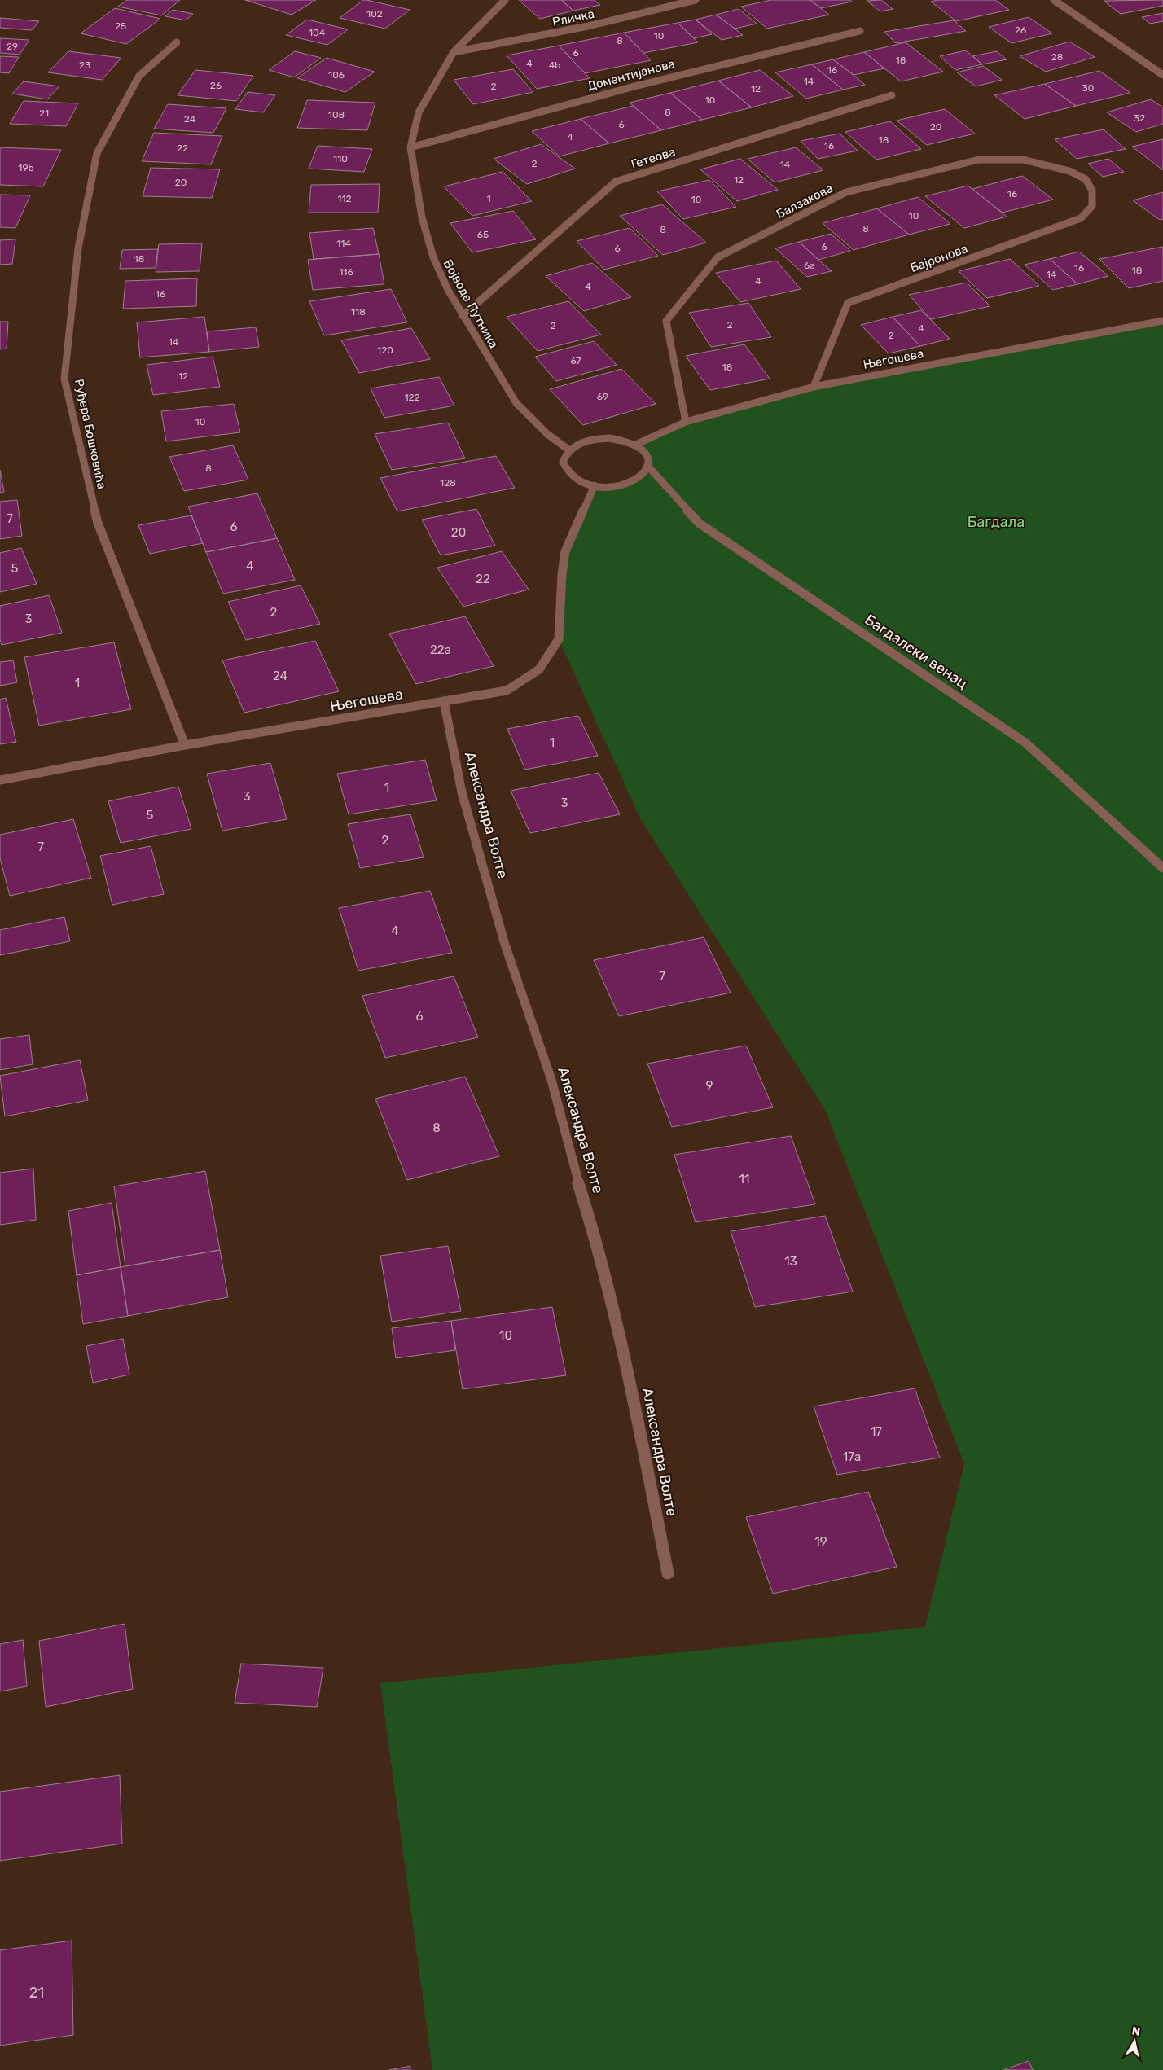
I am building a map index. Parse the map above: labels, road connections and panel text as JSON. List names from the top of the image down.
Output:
{
  "streets": {
    "street": [
      "Рличка",
      "Доментијанова",
      "Гетеова",
      "Балзакова",
      "Бајронова",
      "Војводе Путника",
      "Његошева",
      "Руђера Бошковића",
      "Багдалски венац",
      "Александра Волте"
    ]
  },
  "crossings": [
    ["Рличка", "Војводе Путника"],
    ["Доментијанова", "Војводе Путника"],
    ["Гетеова", "Војводе Путника"],
    ["Балзакова", "Бајронова"],
    ["Балзакова", "Његошева"],
    ["Бајронова", "Његошева"],
    ["Војводе Путника", "Његошева"],
    ["Војводе Путника", "Багдалски венац"],
    ["Његошева", "Руђера Бошковића"],
    ["Његошева", "Багдалски венац"],
    ["Његошева", "Александра Волте"]
  ],
  "parks": ["Багдала"],
  "house_numbers": [
    "102",
    "25",
    "26",
    "104",
    "10",
    "8",
    "29",
    "6",
    "28",
    "18",
    "4",
    "23",
    "4b",
    "16",
    "106",
    "14",
    "26",
    "2",
    "30",
    "12",
    "10",
    "8",
    "21",
    "108",
    "32",
    "24",
    "6",
    "20",
    "4",
    "18",
    "16",
    "22",
    "110",
    "2",
    "14",
    "19b",
    "12",
    "20",
    "16",
    "112",
    "1",
    "10",
    "10",
    "8",
    "8",
    "65",
    "114",
    "6",
    "6",
    "18",
    "6a",
    "16",
    "18",
    "116",
    "14",
    "4",
    "4",
    "16",
    "118",
    "2",
    "2",
    "4",
    "2",
    "14",
    "120",
    "67",
    "18",
    "12",
    "69",
    "122",
    "10",
    "8",
    "128",
    "7",
    "6",
    "20",
    "4",
    "5",
    "22",
    "2",
    "3",
    "22a",
    "24",
    "1",
    "1",
    "1",
    "3",
    "3",
    "5",
    "2",
    "7",
    "4",
    "7",
    "6",
    "9",
    "8",
    "11",
    "13",
    "10",
    "17",
    "17a",
    "19",
    "21"
  ],
  "north": "top"
}
